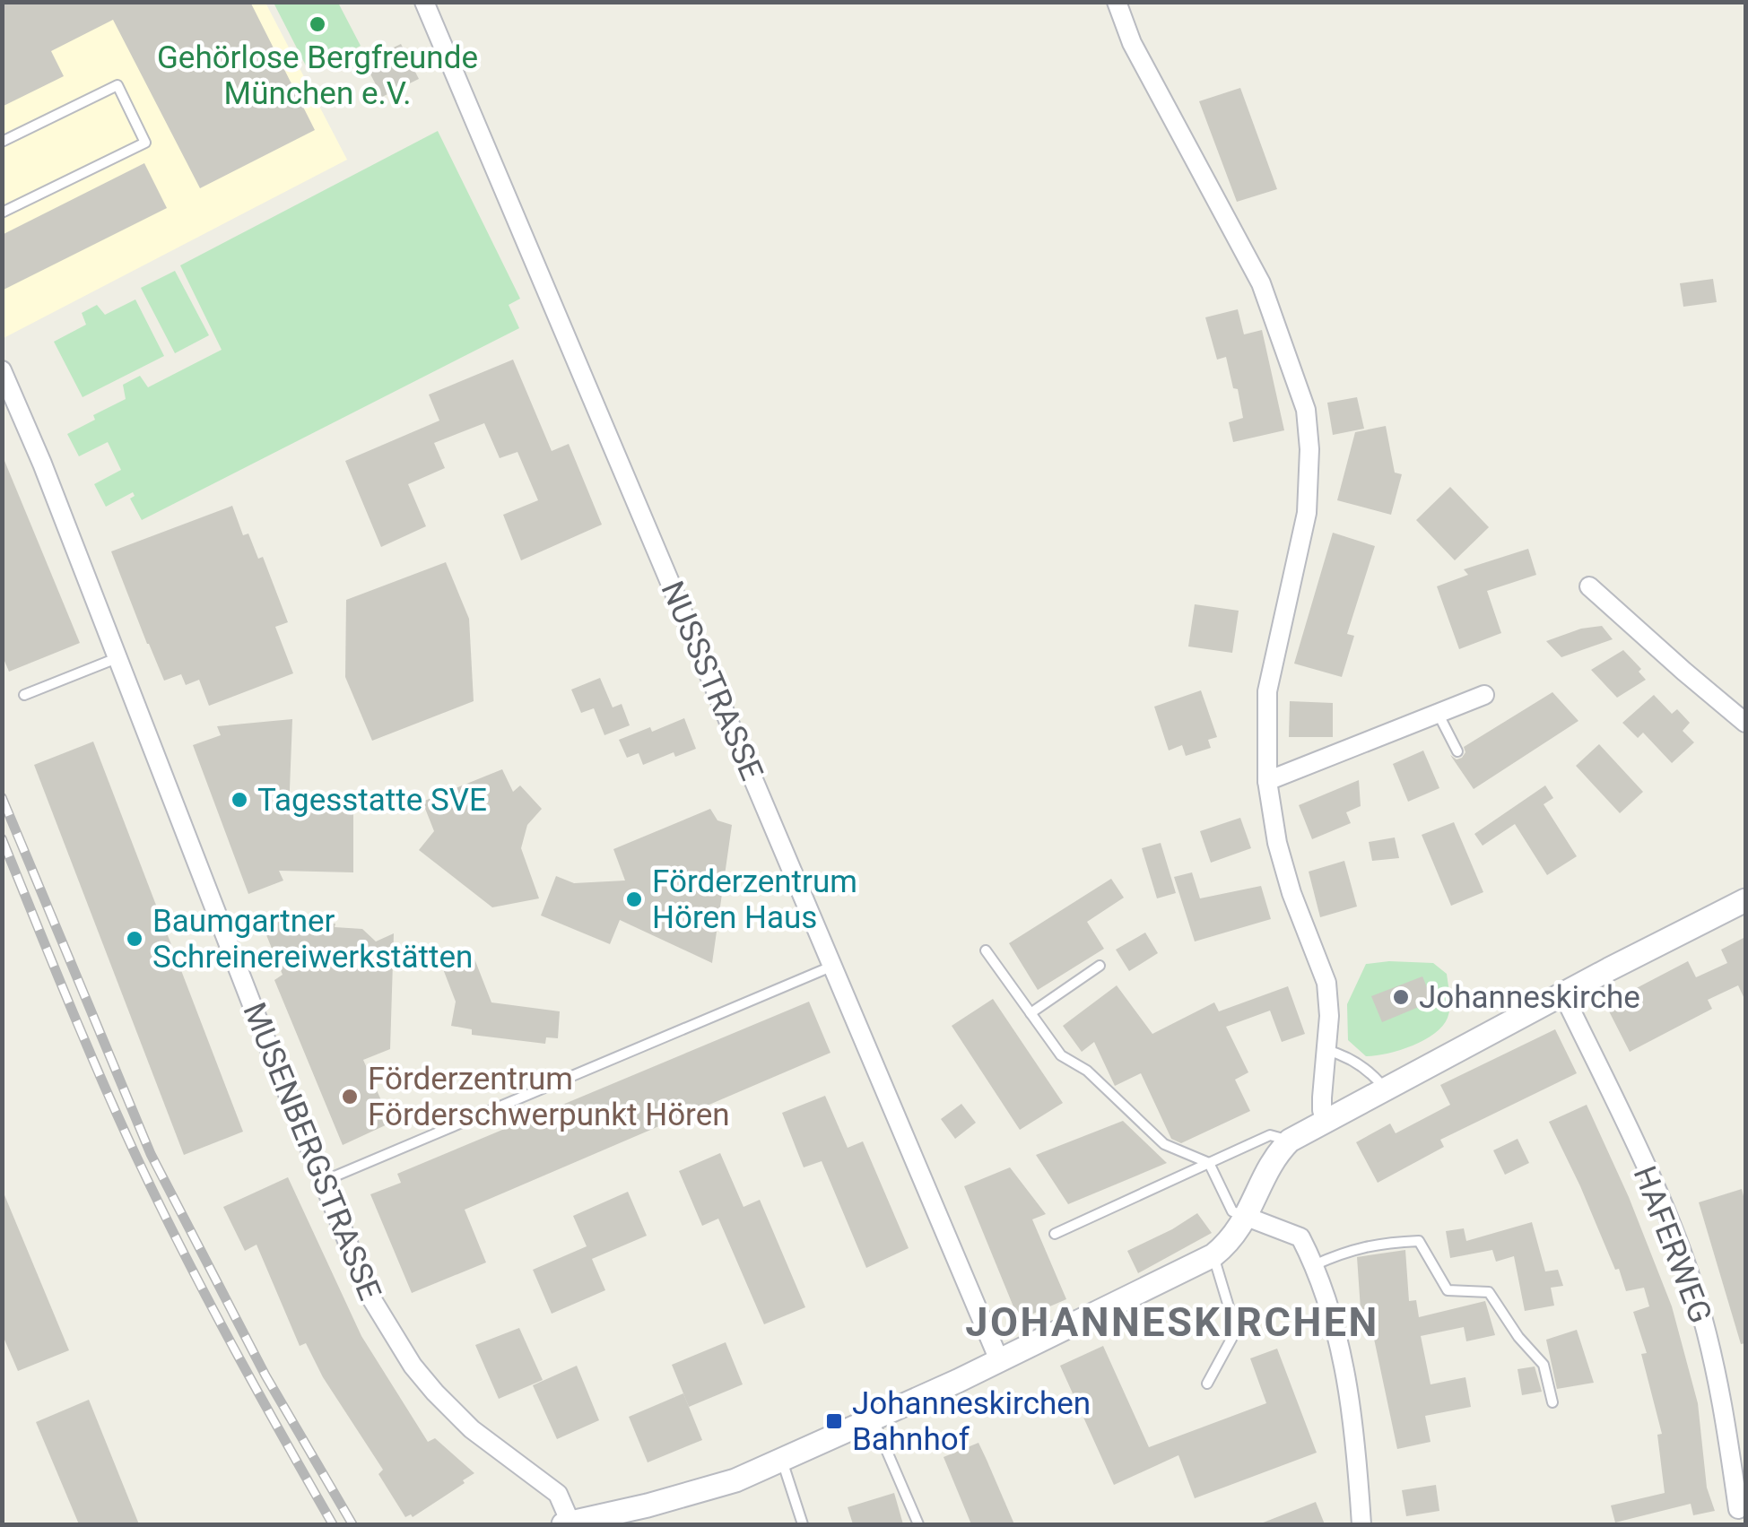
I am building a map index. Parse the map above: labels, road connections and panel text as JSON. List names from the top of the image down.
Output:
{
  "streets": {
    "street": ["NUSSSTRASSE", "MUSENBERGSTRASSE", "HAFERWEG"]
  },
  "districts": ["JOHANNESKIRCHEN"],
  "places": {
    "other": [
      "Gehörlose Bergfreunde München e.V.",
      "Tagesstatte SVE",
      "Förderzentrum Hören Haus",
      "Baumgartner Schreinereiwerkstätten",
      "Johanneskirche",
      "Förderzentrum Förderschwerpunkt Hören"
    ],
    "transit": ["Johanneskirchen Bahnhof"]
  }
}
